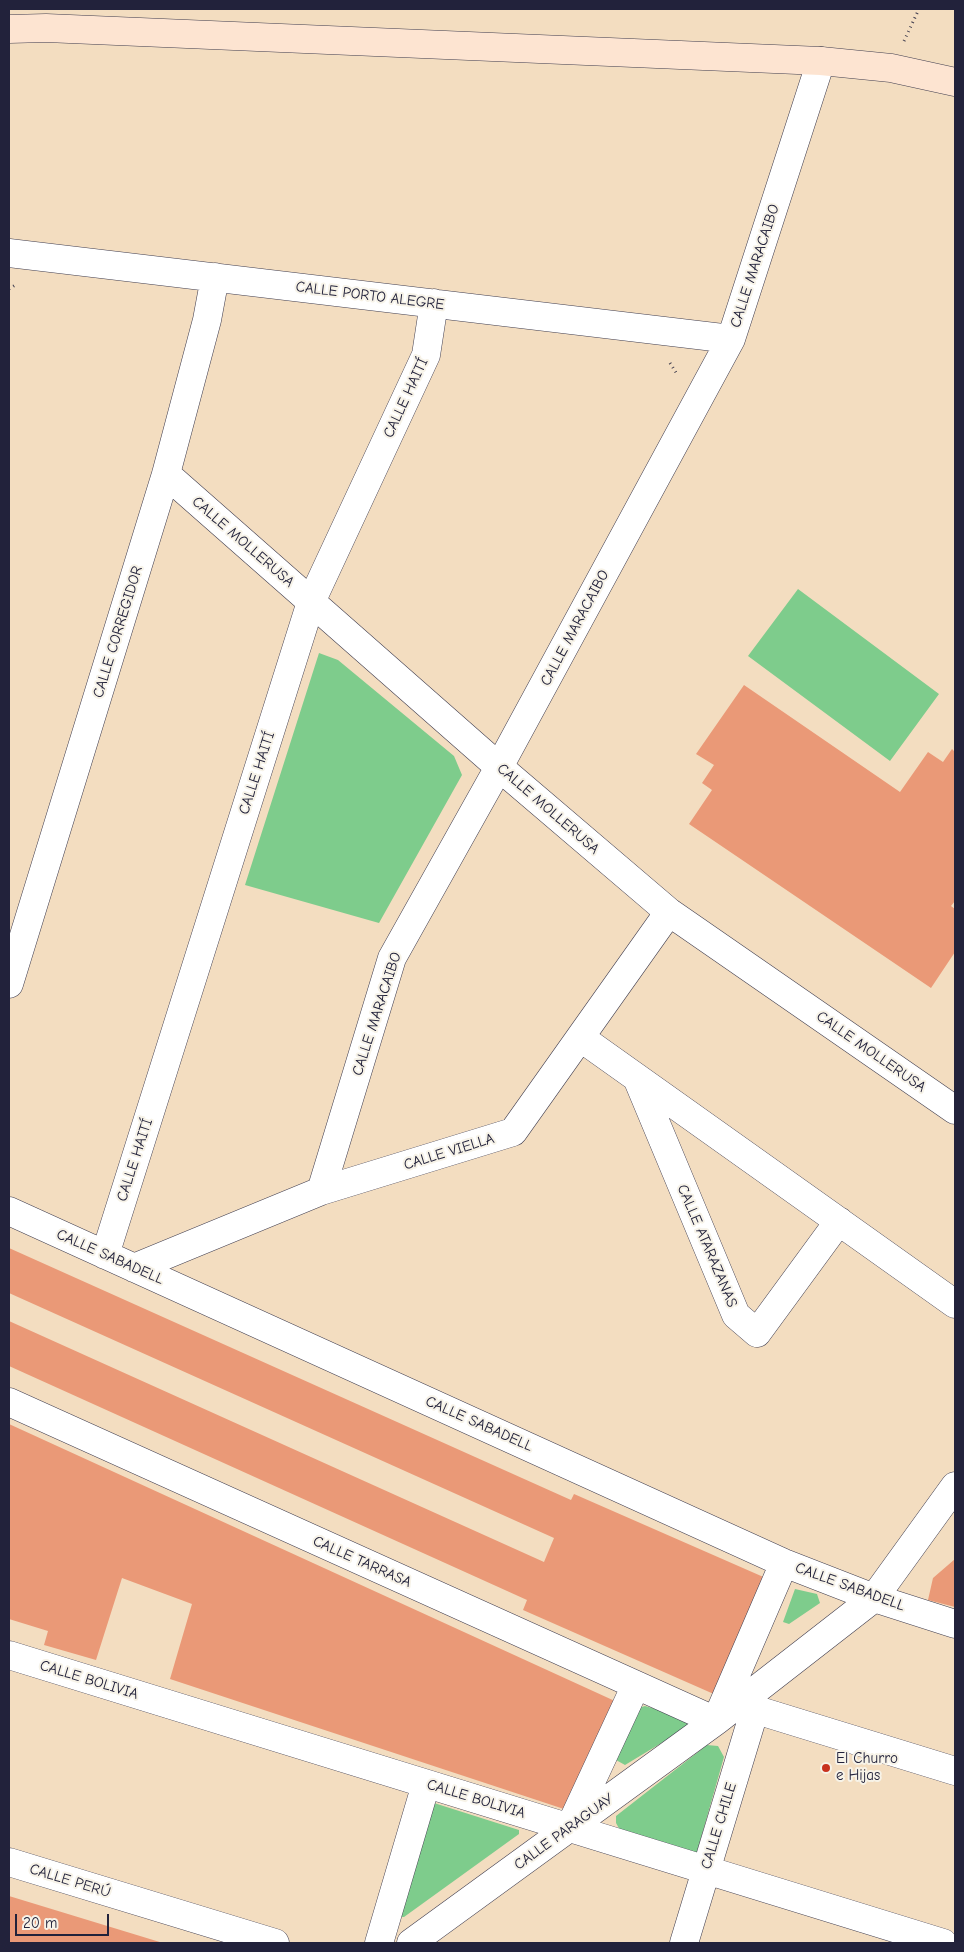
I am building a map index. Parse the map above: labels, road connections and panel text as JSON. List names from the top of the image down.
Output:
{
  "streets": {
    "street": [
      "CALLE MARACAIBO",
      "CALLE PORTO ALEGRE",
      "CALLE HAITÍ",
      "CALLE MOLLERUSA",
      "CALLE CORREGIDOR",
      "CALLE VIELLA",
      "CALLE ATARAZANAS",
      "CALLE SABADELL",
      "CALLE TARRASA",
      "CALLE BOLIVIA",
      "CALLE CHILE",
      "CALLE PARAGUAY",
      "CALLE PERÚ"
    ]
  },
  "crossings": [
    ["CALLE MARACAIBO", "CALLE PORTO ALEGRE"],
    ["CALLE MARACAIBO", "CALLE MOLLERUSA"],
    ["CALLE MARACAIBO", "CALLE VIELLA"],
    ["CALLE PORTO ALEGRE", "CALLE HAITÍ"],
    ["CALLE PORTO ALEGRE", "CALLE CORREGIDOR"],
    ["CALLE HAITÍ", "CALLE MOLLERUSA"],
    ["CALLE HAITÍ", "CALLE SABADELL"],
    ["CALLE MOLLERUSA", "CALLE CORREGIDOR"],
    ["CALLE MOLLERUSA", "CALLE VIELLA"],
    ["CALLE VIELLA", "CALLE SABADELL"],
    ["CALLE SABADELL", "CALLE PARAGUAY"],
    ["CALLE TARRASA", "CALLE PARAGUAY"],
    ["CALLE BOLIVIA", "CALLE CHILE"],
    ["CALLE BOLIVIA", "CALLE PARAGUAY"],
    ["CALLE CHILE", "CALLE PARAGUAY"]
  ],
  "places": ["El Churro e Hijas"],
  "scale_bar": "20 m"
}
